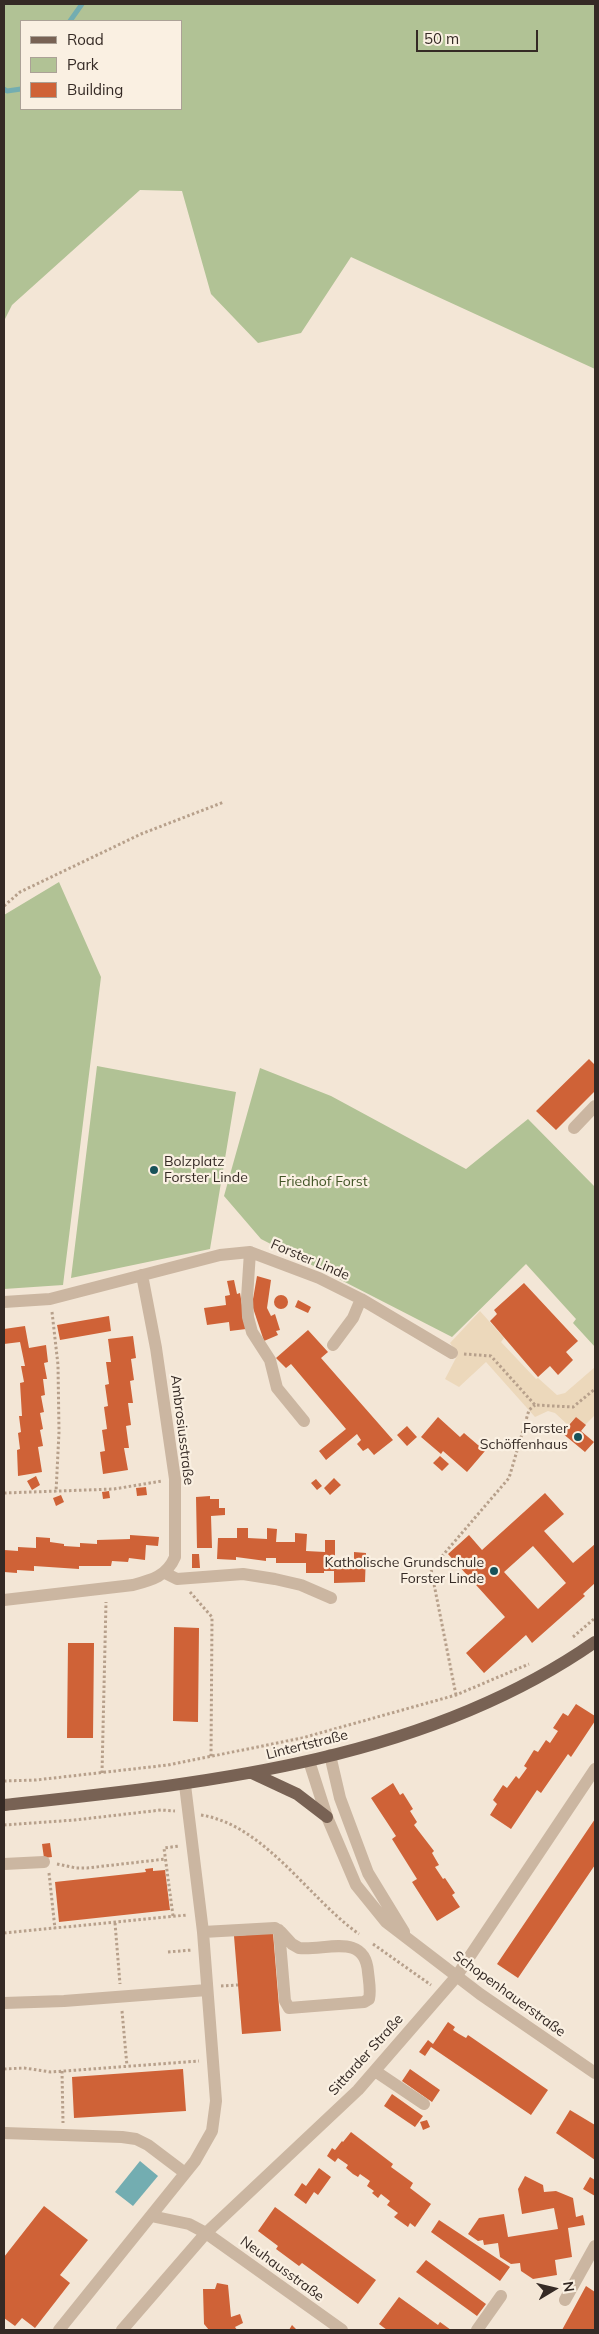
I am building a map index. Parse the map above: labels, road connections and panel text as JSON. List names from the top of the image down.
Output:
{
  "streets": {
    "main road": ["Lintertstraße"],
    "street": [
      "Forster Linde",
      "Ambrosiusstraße",
      "Schopenhauerstraße",
      "Sittarder Straße",
      "Neuhausstraße"
    ]
  },
  "crossings": [
    ["Forster Linde", "Ambrosiusstraße"],
    ["Lintertstraße", "Schopenhauerstraße"],
    ["Schopenhauerstraße", "Sittarder Straße"],
    ["Sittarder Straße", "Neuhausstraße"]
  ],
  "parks": ["Friedhof Forst"],
  "places": ["Bolzplatz Forster Linde", "Forster Schöffenhaus", "Katholische Grundschule Forster Linde"],
  "legend": ["Road", "Park", "Building"],
  "scale_bar": "50 m",
  "north": "right"
}
